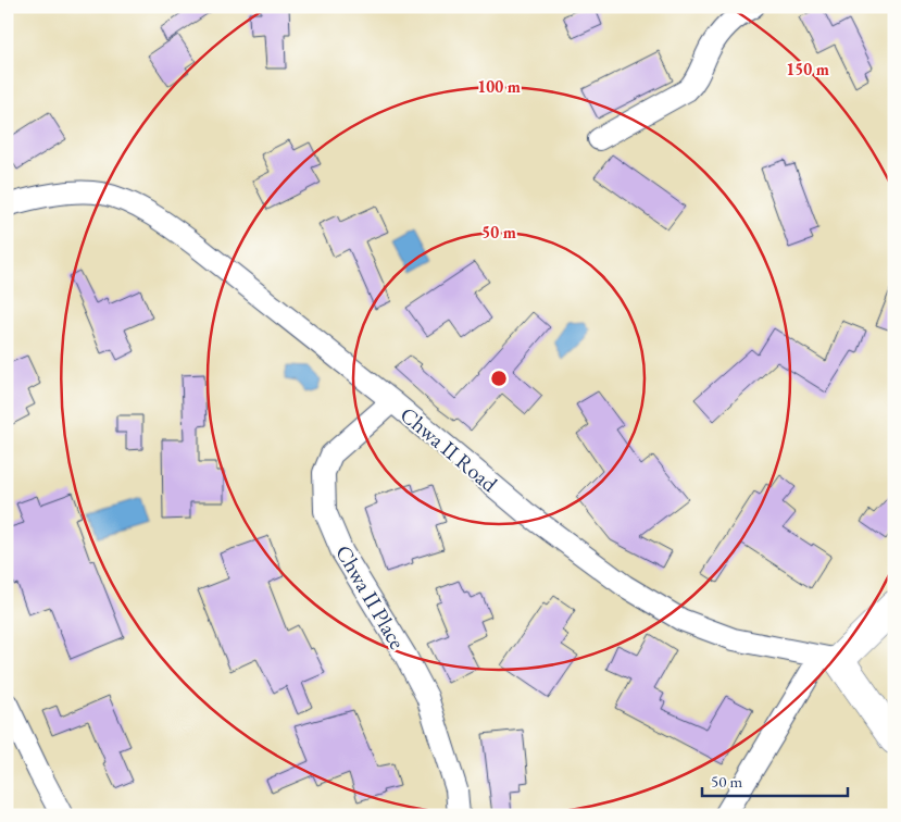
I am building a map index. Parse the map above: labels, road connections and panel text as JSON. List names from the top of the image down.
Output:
{
  "streets": {
    "street": ["Chwa II Road", "Chwa II Place"]
  },
  "crossings": [
    ["Chwa II Road", "Chwa II Place"]
  ],
  "scale_bar": "50 m",
  "rings": ["150 m", "100 m", "50 m"]
}
